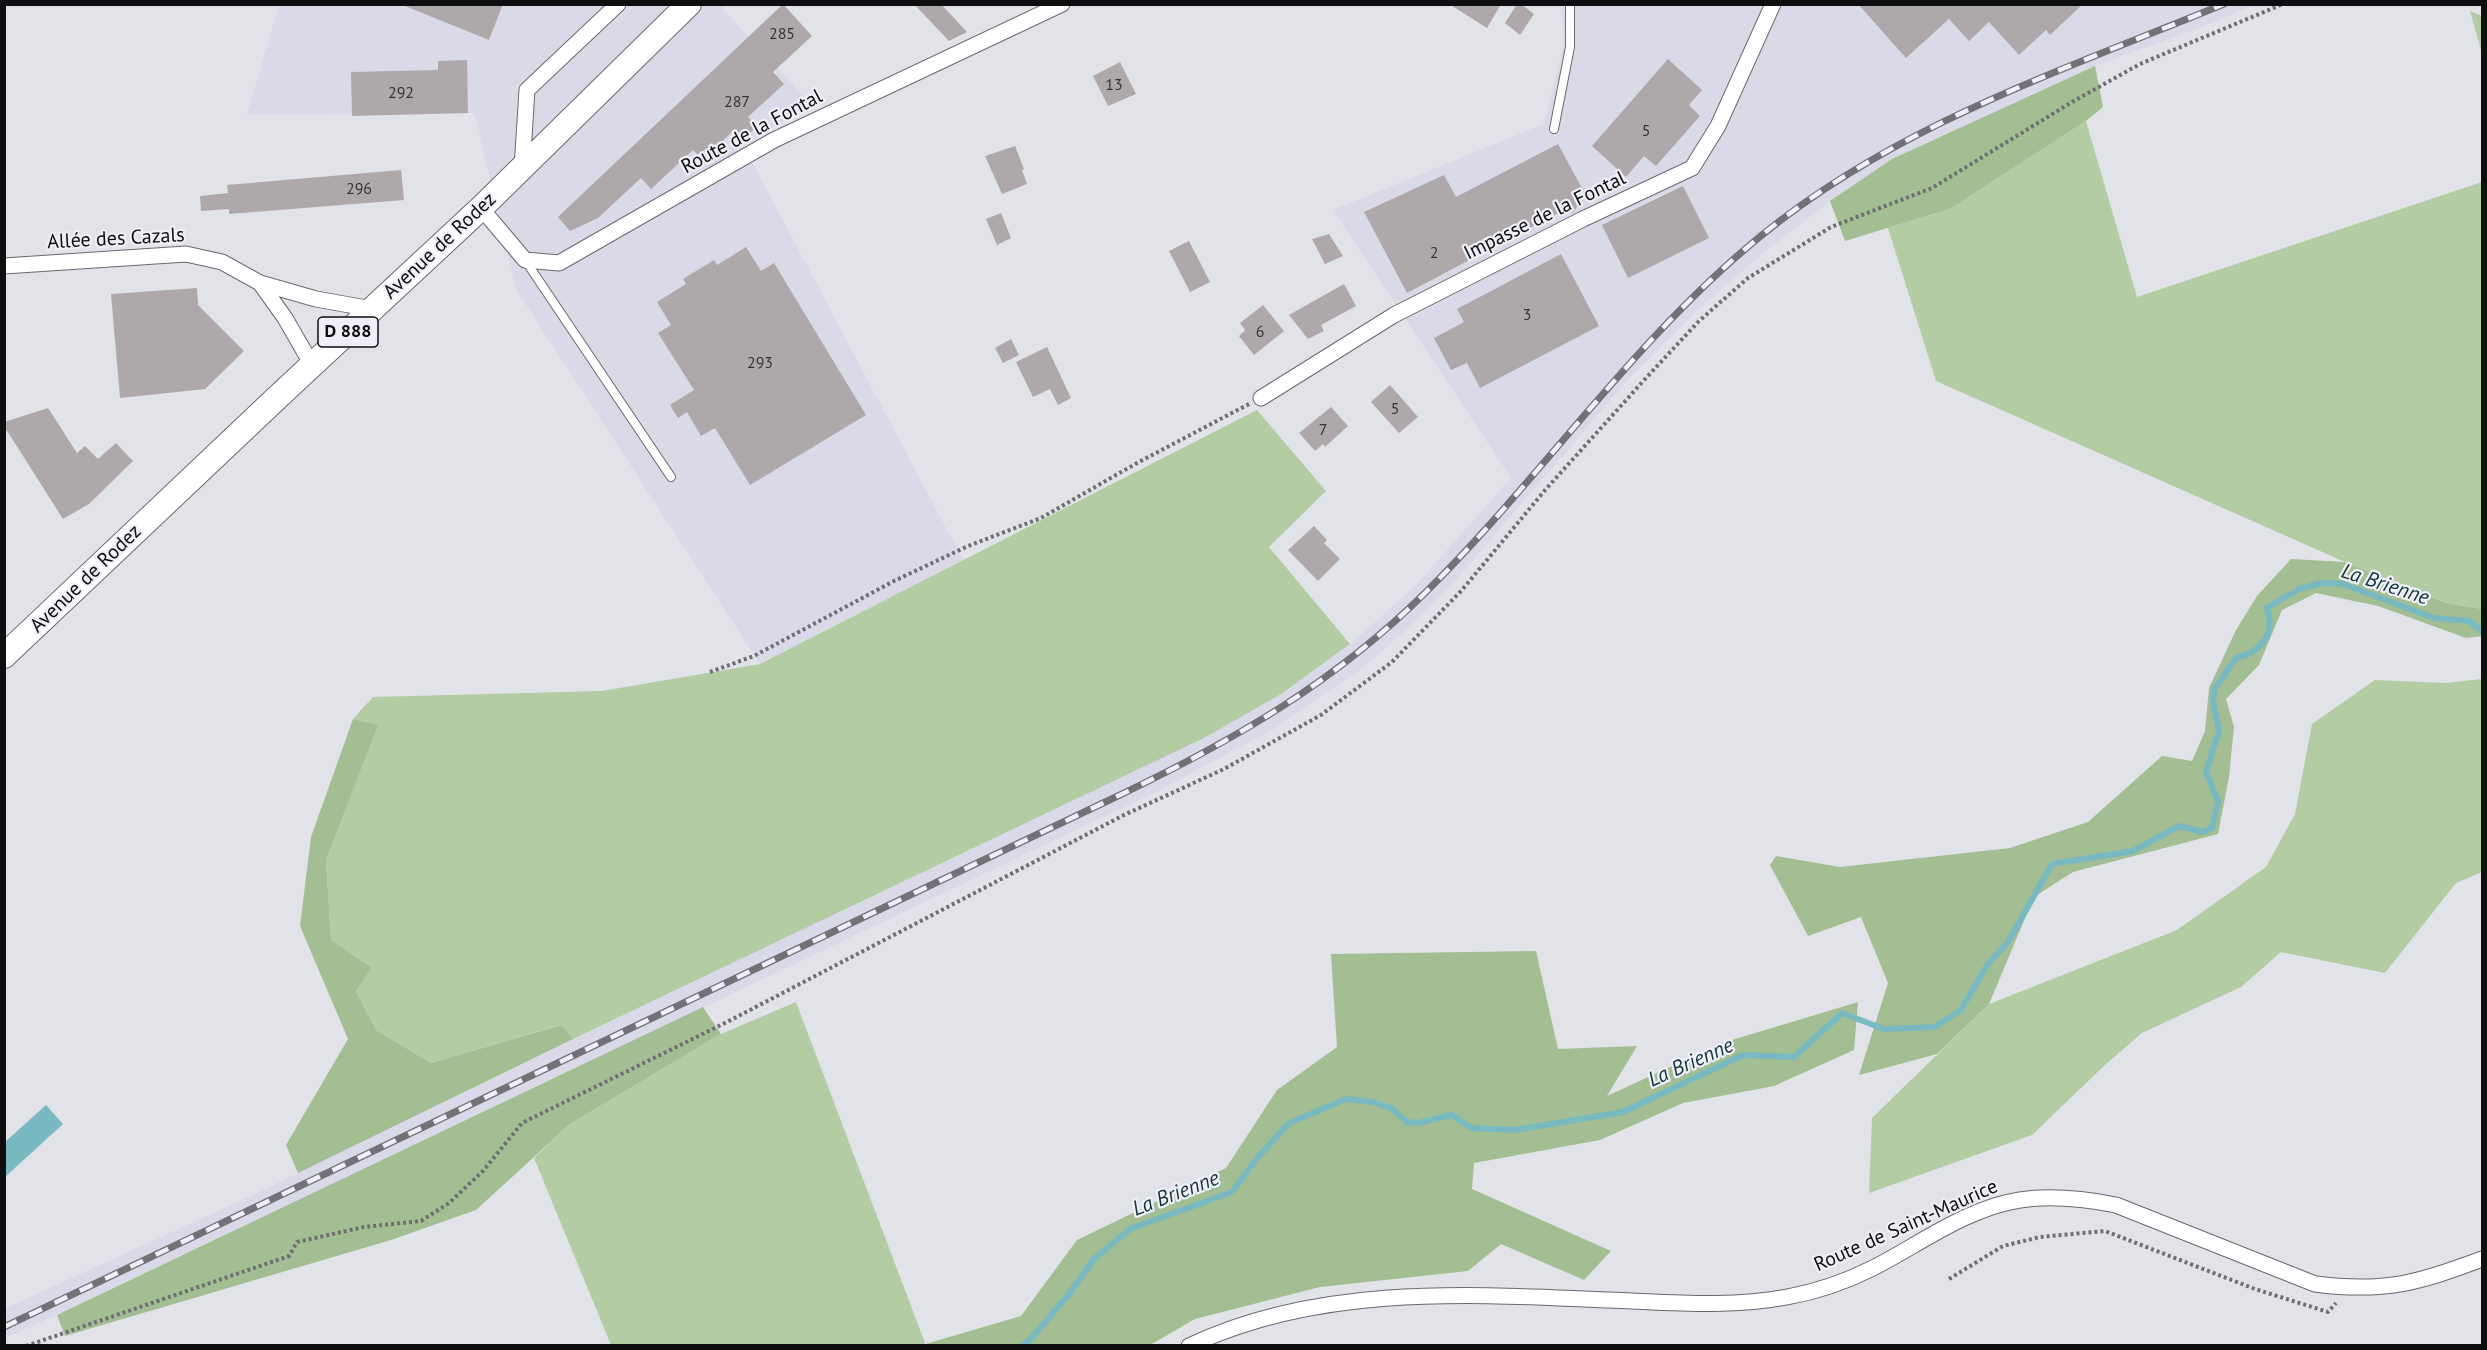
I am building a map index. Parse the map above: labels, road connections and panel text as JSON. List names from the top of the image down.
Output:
{
  "streets": {
    "main road": ["Avenue de Rodez", "D 888"],
    "street": [
      "Route de la Fontal",
      "Impasse de la Fontal",
      "Allée des Cazals",
      "Route de Saint-Maurice"
    ]
  },
  "crossings": [
    ["Allée des Cazals", "Avenue de Rodez"]
  ],
  "water": ["La Brienne"],
  "house_numbers": [
    "285",
    "13",
    "292",
    "287",
    "5",
    "296",
    "2",
    "3",
    "6",
    "293",
    "5",
    "7"
  ]
}
